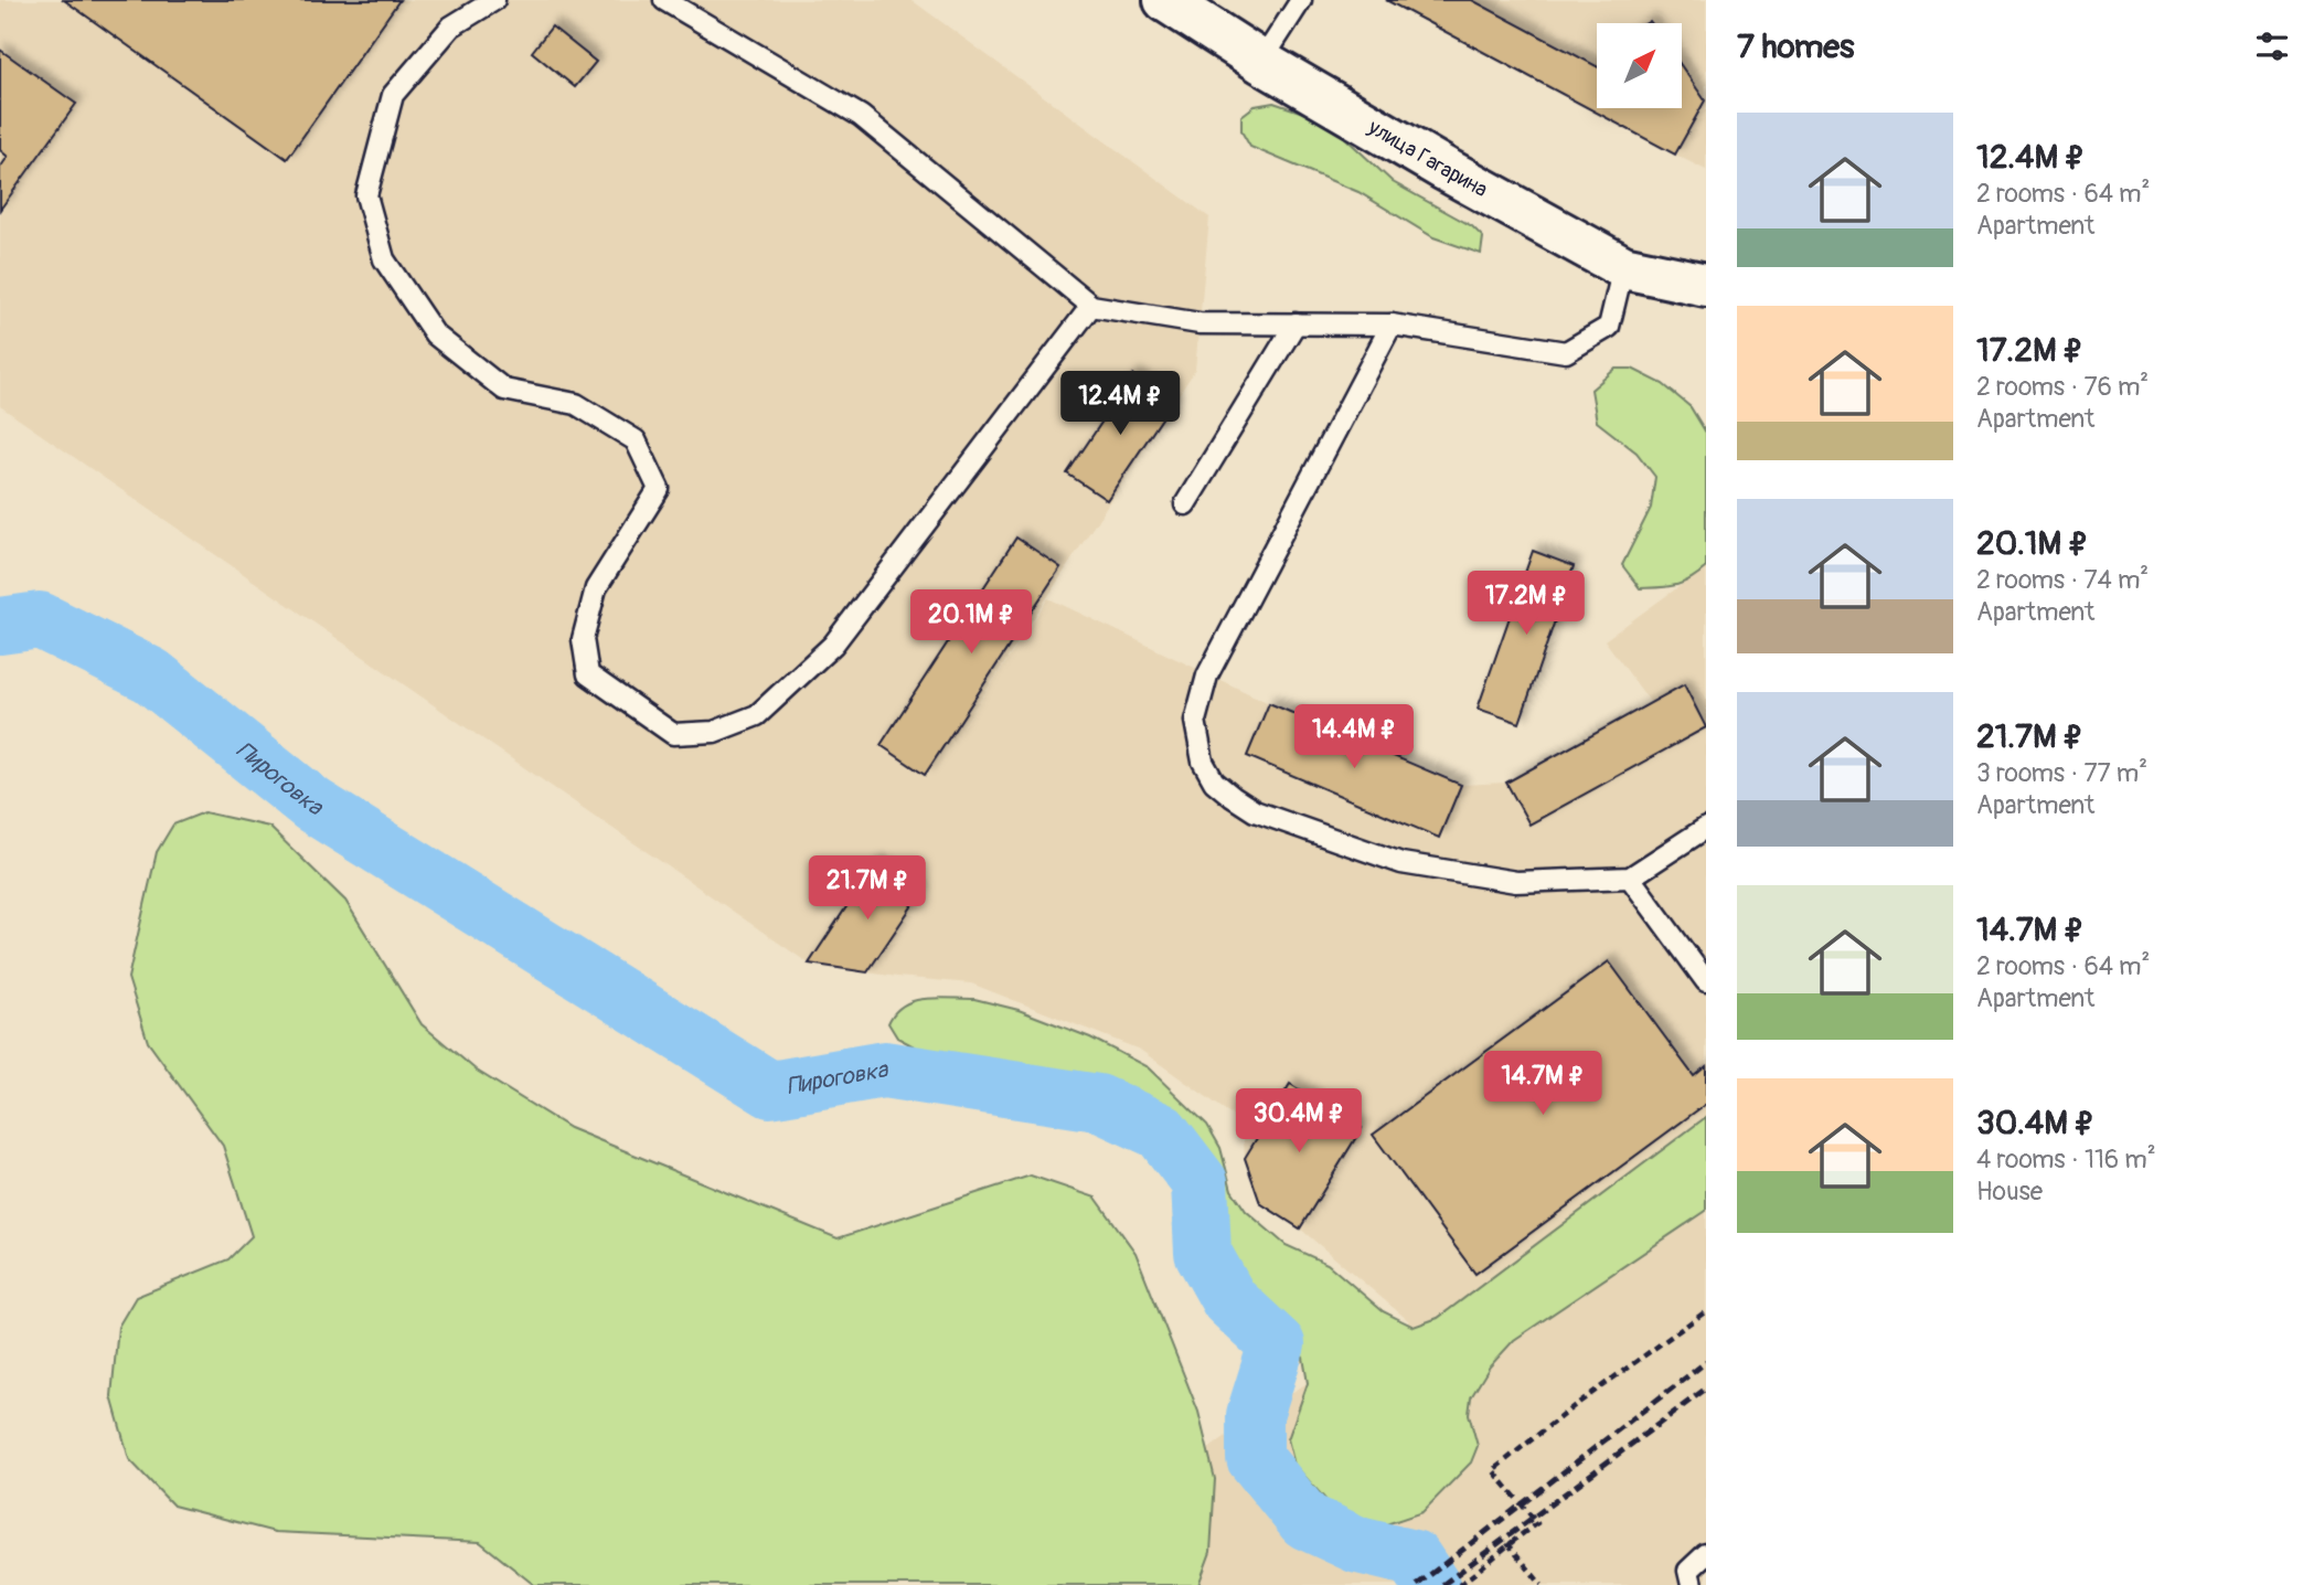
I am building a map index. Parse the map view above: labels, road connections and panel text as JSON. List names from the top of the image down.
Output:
{
  "streets": {
    "main road": ["улица Гагарина"]
  },
  "water": ["Пироговка"],
  "north": "top right",
  "page": {
    "heading": "7 homes",
    "list": [
      {
        "name": "12.4M ₽",
        "note": "2 rooms · 64 m² · Apartment"
      },
      {
        "name": "17.2M ₽",
        "note": "2 rooms · 76 m² · Apartment"
      },
      {
        "name": "20.1M ₽",
        "note": "2 rooms · 74 m² · Apartment"
      },
      {
        "name": "21.7M ₽",
        "note": "3 rooms · 77 m² · Apartment"
      },
      {
        "name": "14.7M ₽",
        "note": "2 rooms · 64 m² · Apartment"
      },
      {
        "name": "30.4M ₽",
        "note": "4 rooms · 116 m² · House"
      }
    ],
    "price": [
      "12.4M ₽",
      "17.2M ₽",
      "20.1M ₽",
      "14.4M ₽",
      "21.7M ₽",
      "14.7M ₽",
      "30.4M ₽"
    ]
  }
}
